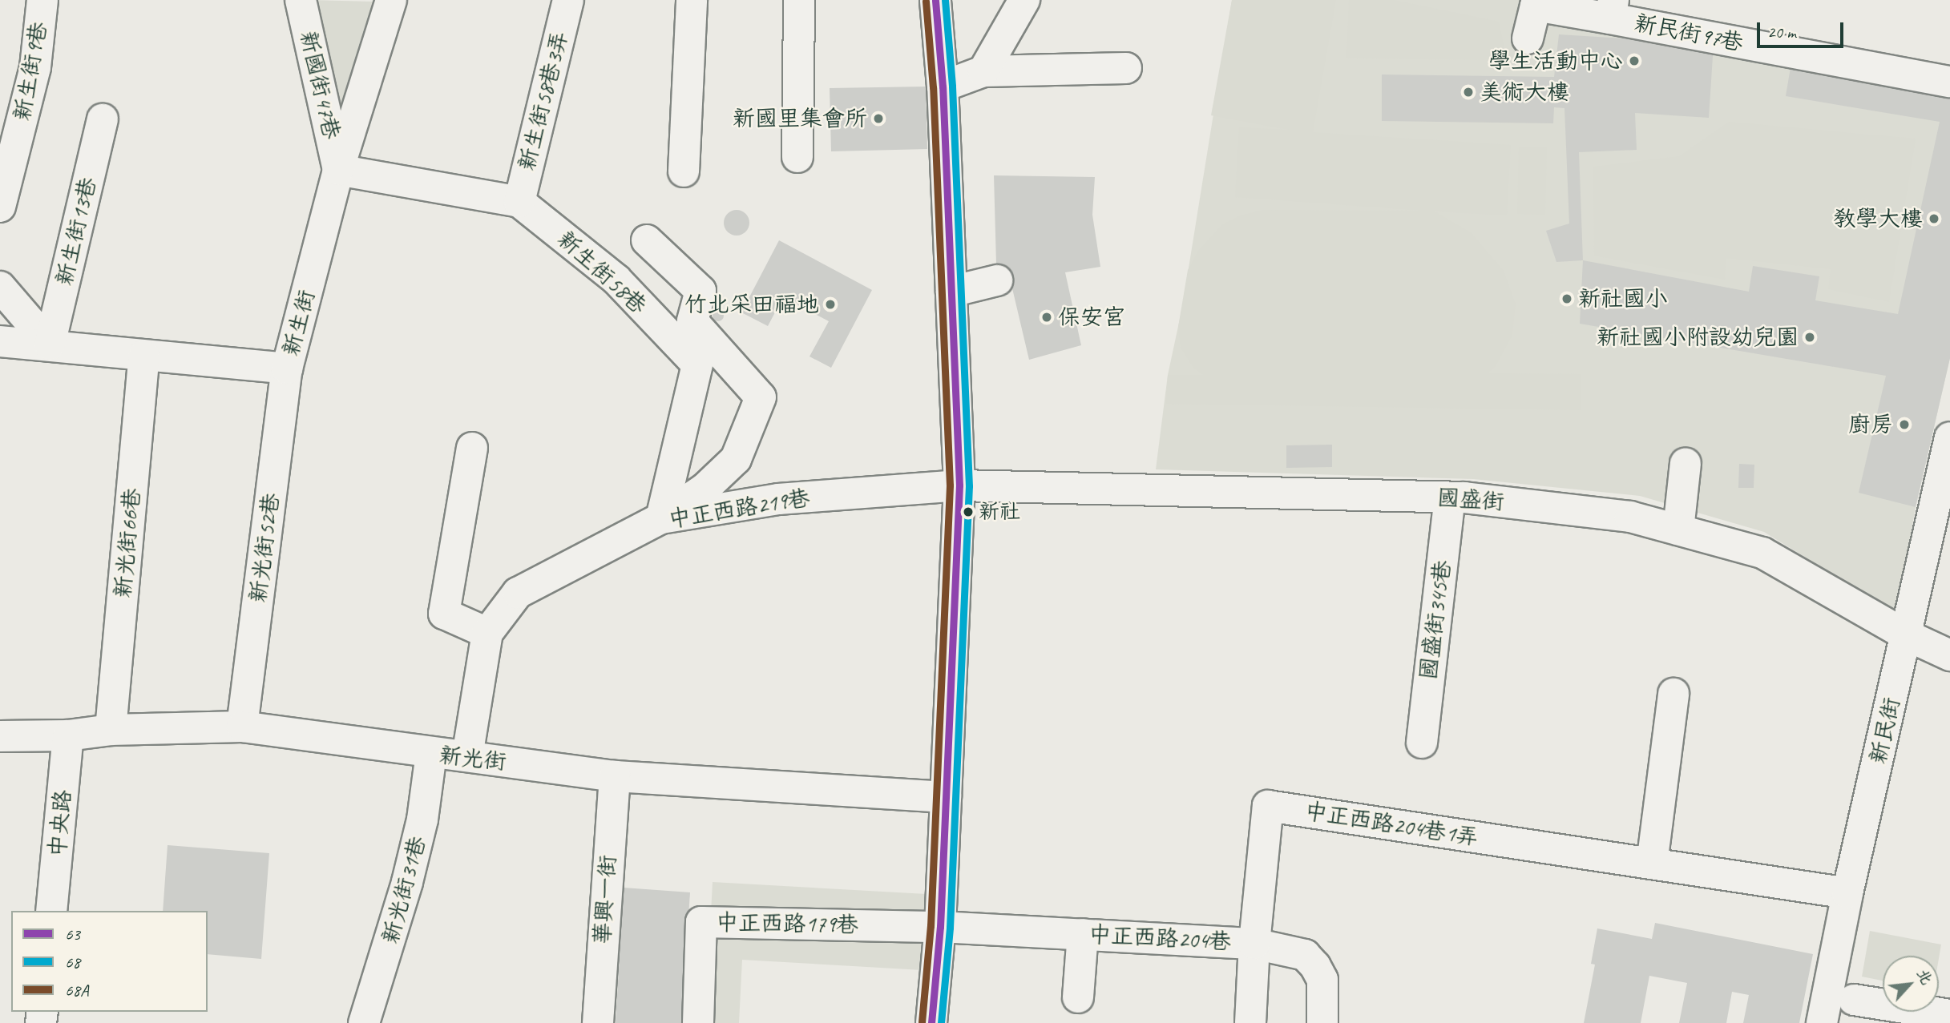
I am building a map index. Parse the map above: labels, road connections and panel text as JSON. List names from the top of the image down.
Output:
{
  "streets": {
    "street": [
      "新民街97巷",
      "新生街9巷",
      "新國街47巷",
      "新生街58巷3弄",
      "新生街13巷",
      "新生街58巷",
      "新生街",
      "國盛街",
      "中正西路219巷",
      "新光街66巷",
      "新光街52巷",
      "國盛街345巷",
      "新民街",
      "新光街",
      "中央路",
      "中正西路204巷1弄",
      "新光街31巷",
      "華興一街",
      "中正西路179巷",
      "中正西路204巷"
    ]
  },
  "crossings": [
    ["新國街47巷", "新生街58巷"],
    ["新國街47巷", "新生街"],
    ["新生街58巷3弄", "新生街58巷"],
    ["新生街13巷", "新生街"],
    ["新生街58巷", "新生街"],
    ["新生街58巷", "中正西路219巷"],
    ["新生街", "新光街66巷"],
    ["新生街", "新光街52巷"],
    ["國盛街", "中正西路219巷"],
    ["國盛街", "國盛街345巷"],
    ["國盛街", "新民街"],
    ["新光街66巷", "新光街"],
    ["新光街52巷", "新光街"],
    ["新民街", "中正西路204巷1弄"],
    ["新光街", "中央路"],
    ["新光街", "新光街31巷"],
    ["新光街", "華興一街"],
    ["中正西路204巷1弄", "中正西路204巷"],
    ["中正西路179巷", "中正西路204巷"]
  ],
  "places": [
    "學生活動中心",
    "美術大樓",
    "新國里集會所",
    "教學大樓",
    "新社國小",
    "竹北采田福地",
    "保安宮",
    "新社國小附設幼兒園",
    "廚房",
    "新社"
  ],
  "lines": ["transit line 63", "transit line 68", "transit line 68A"],
  "legend": ["63", "68", "68A"],
  "scale_bar": "20 m",
  "north": "top right"
}
